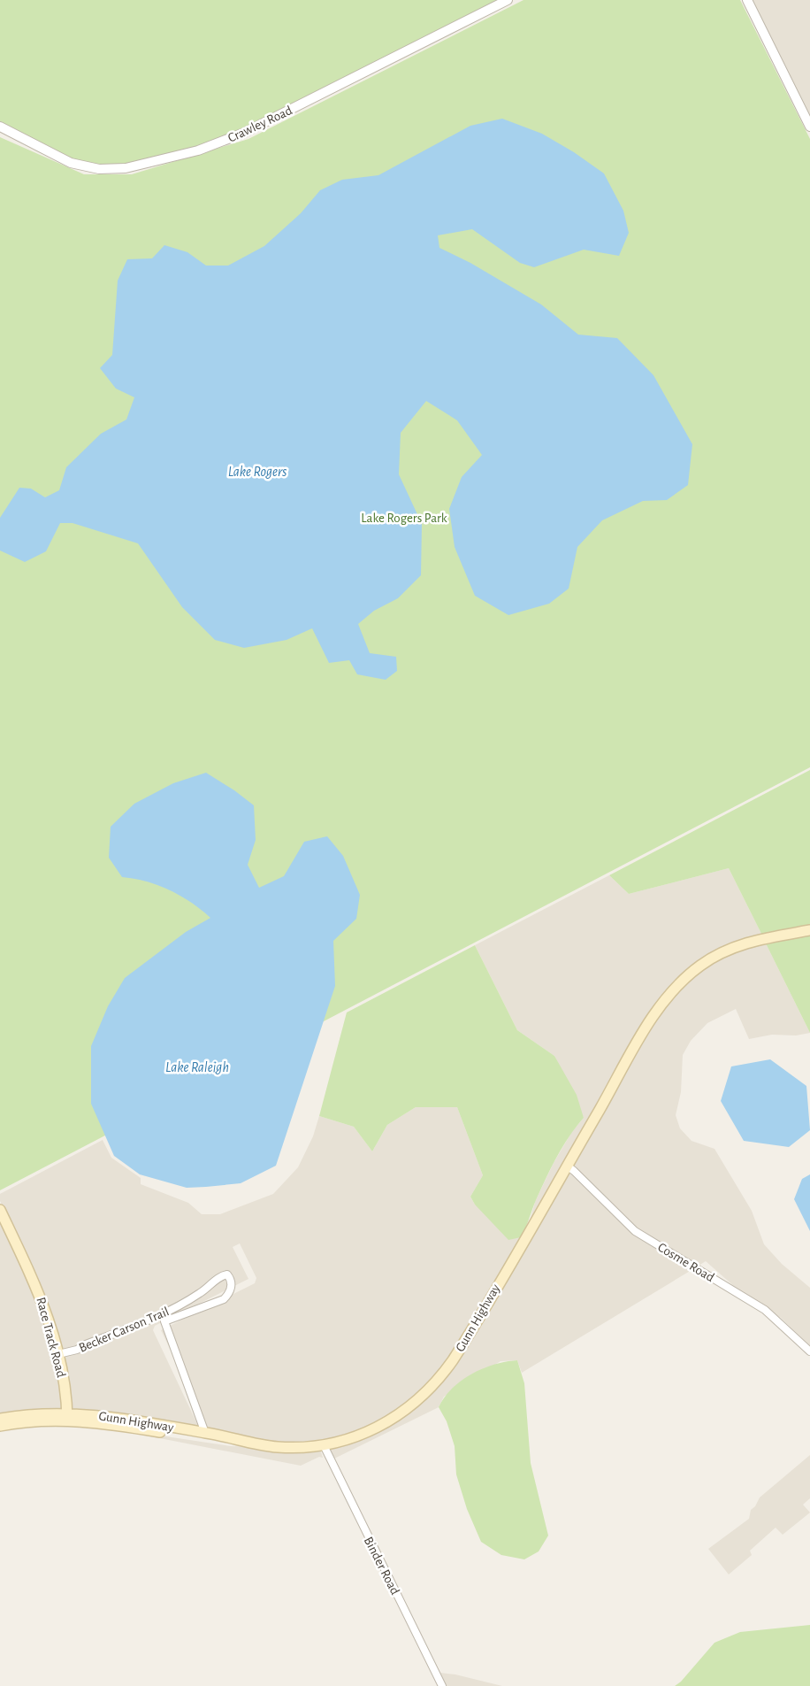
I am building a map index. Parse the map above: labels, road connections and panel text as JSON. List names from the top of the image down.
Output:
{
  "streets": {
    "main road": ["Gunn Highway", "Race Track Road"],
    "street": [
      "Crawley Road",
      "Cosme Road",
      "Becker Carson Trail",
      "Binder Road"
    ]
  },
  "crossings": [
    ["Cosme Road", "Gunn Highway"],
    ["Gunn Highway", "Becker Carson Trail"],
    ["Gunn Highway", "Race Track Road"],
    ["Gunn Highway", "Binder Road"],
    ["Becker Carson Trail", "Race Track Road"]
  ],
  "water": ["Lake Rogers", "Lake Raleigh"],
  "parks": ["Lake Rogers Park"]
}
